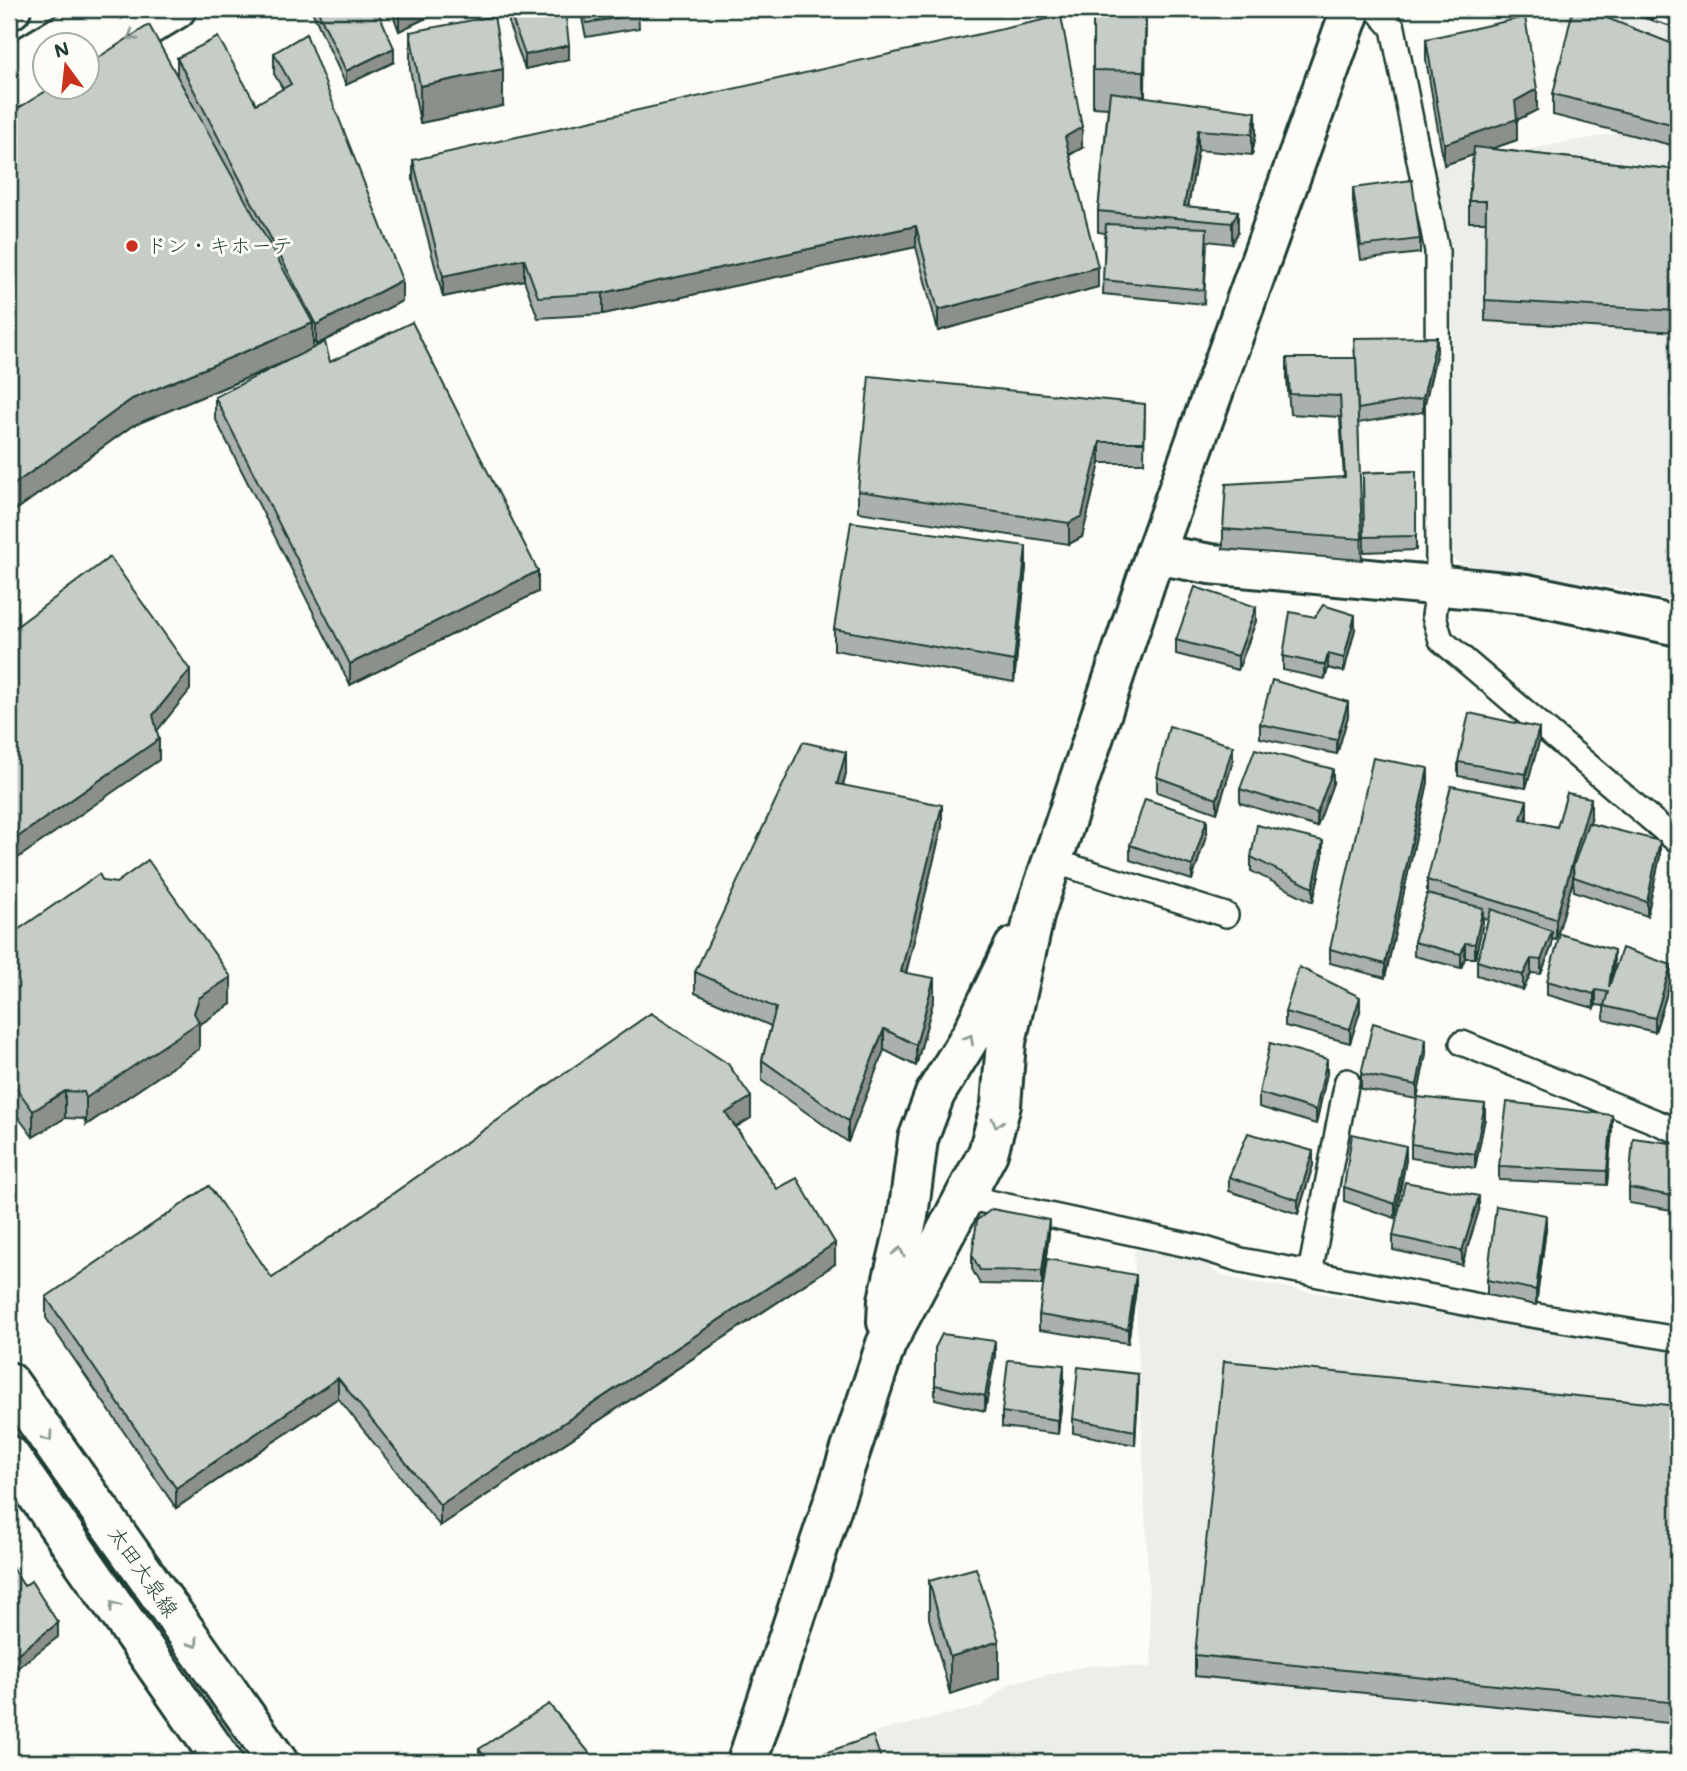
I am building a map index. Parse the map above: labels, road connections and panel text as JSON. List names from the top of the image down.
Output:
{
  "streets": {
    "street": ["太田大泉線"]
  },
  "places": ["ドン・キホーテ"],
  "north": "top"
}
